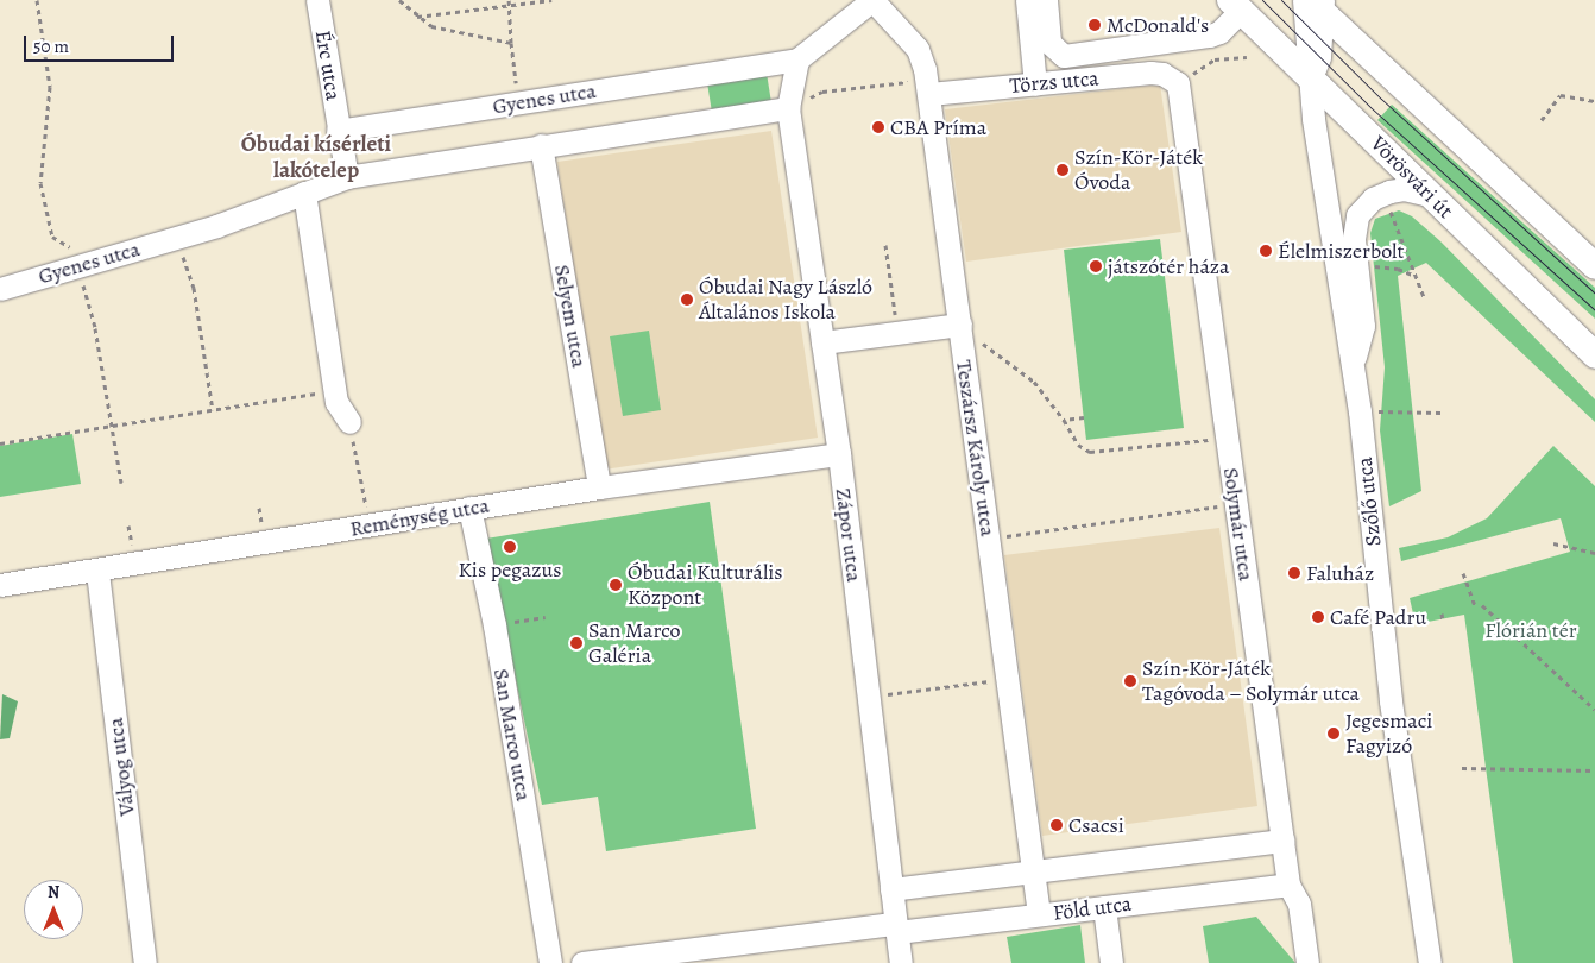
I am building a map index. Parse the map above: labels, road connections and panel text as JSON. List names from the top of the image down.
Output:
{
  "streets": {
    "main road": ["Vörösvári út"],
    "street": [
      "Érc utca",
      "Törzs utca",
      "Gyenes utca",
      "Selyem utca",
      "Teszársz Károly utca",
      "Szőlő utca",
      "Reménység utca",
      "Solymár utca",
      "Zápor utca",
      "San Marco utca",
      "Vályog utca",
      "Föld utca"
    ]
  },
  "crossings": [
    ["Érc utca", "Gyenes utca"],
    ["Törzs utca", "Teszársz Károly utca"],
    ["Törzs utca", "Solymár utca"],
    ["Gyenes utca", "Selyem utca"],
    ["Gyenes utca", "Teszársz Károly utca"],
    ["Gyenes utca", "Zápor utca"],
    ["Vörösvári út", "Szőlő utca"],
    ["Selyem utca", "Reménység utca"],
    ["Teszársz Károly utca", "Föld utca"],
    ["Reménység utca", "Zápor utca"],
    ["Reménység utca", "San Marco utca"],
    ["Reménység utca", "Vályog utca"],
    ["Solymár utca", "Föld utca"],
    ["Zápor utca", "Föld utca"]
  ],
  "districts": ["Óbudai kísérleti lakótelep"],
  "parks": ["Flórián tér"],
  "places": [
    "McDonald's",
    "CBA Príma",
    "Szín-Kör-Játék Óvoda",
    "Élelmiszerbolt",
    "játszótér háza",
    "Óbudai Nagy László Általános Iskola",
    "Kis pegazus",
    "Faluház",
    "Óbudai Kulturális Központ",
    "Café Padru",
    "San Marco Galéria",
    "Szín-Kör-Játék Tagóvoda – Solymár utca",
    "Jegesmaci Fagyizó",
    "Csacsi"
  ],
  "scale_bar": "50 m",
  "north": "top"
}
